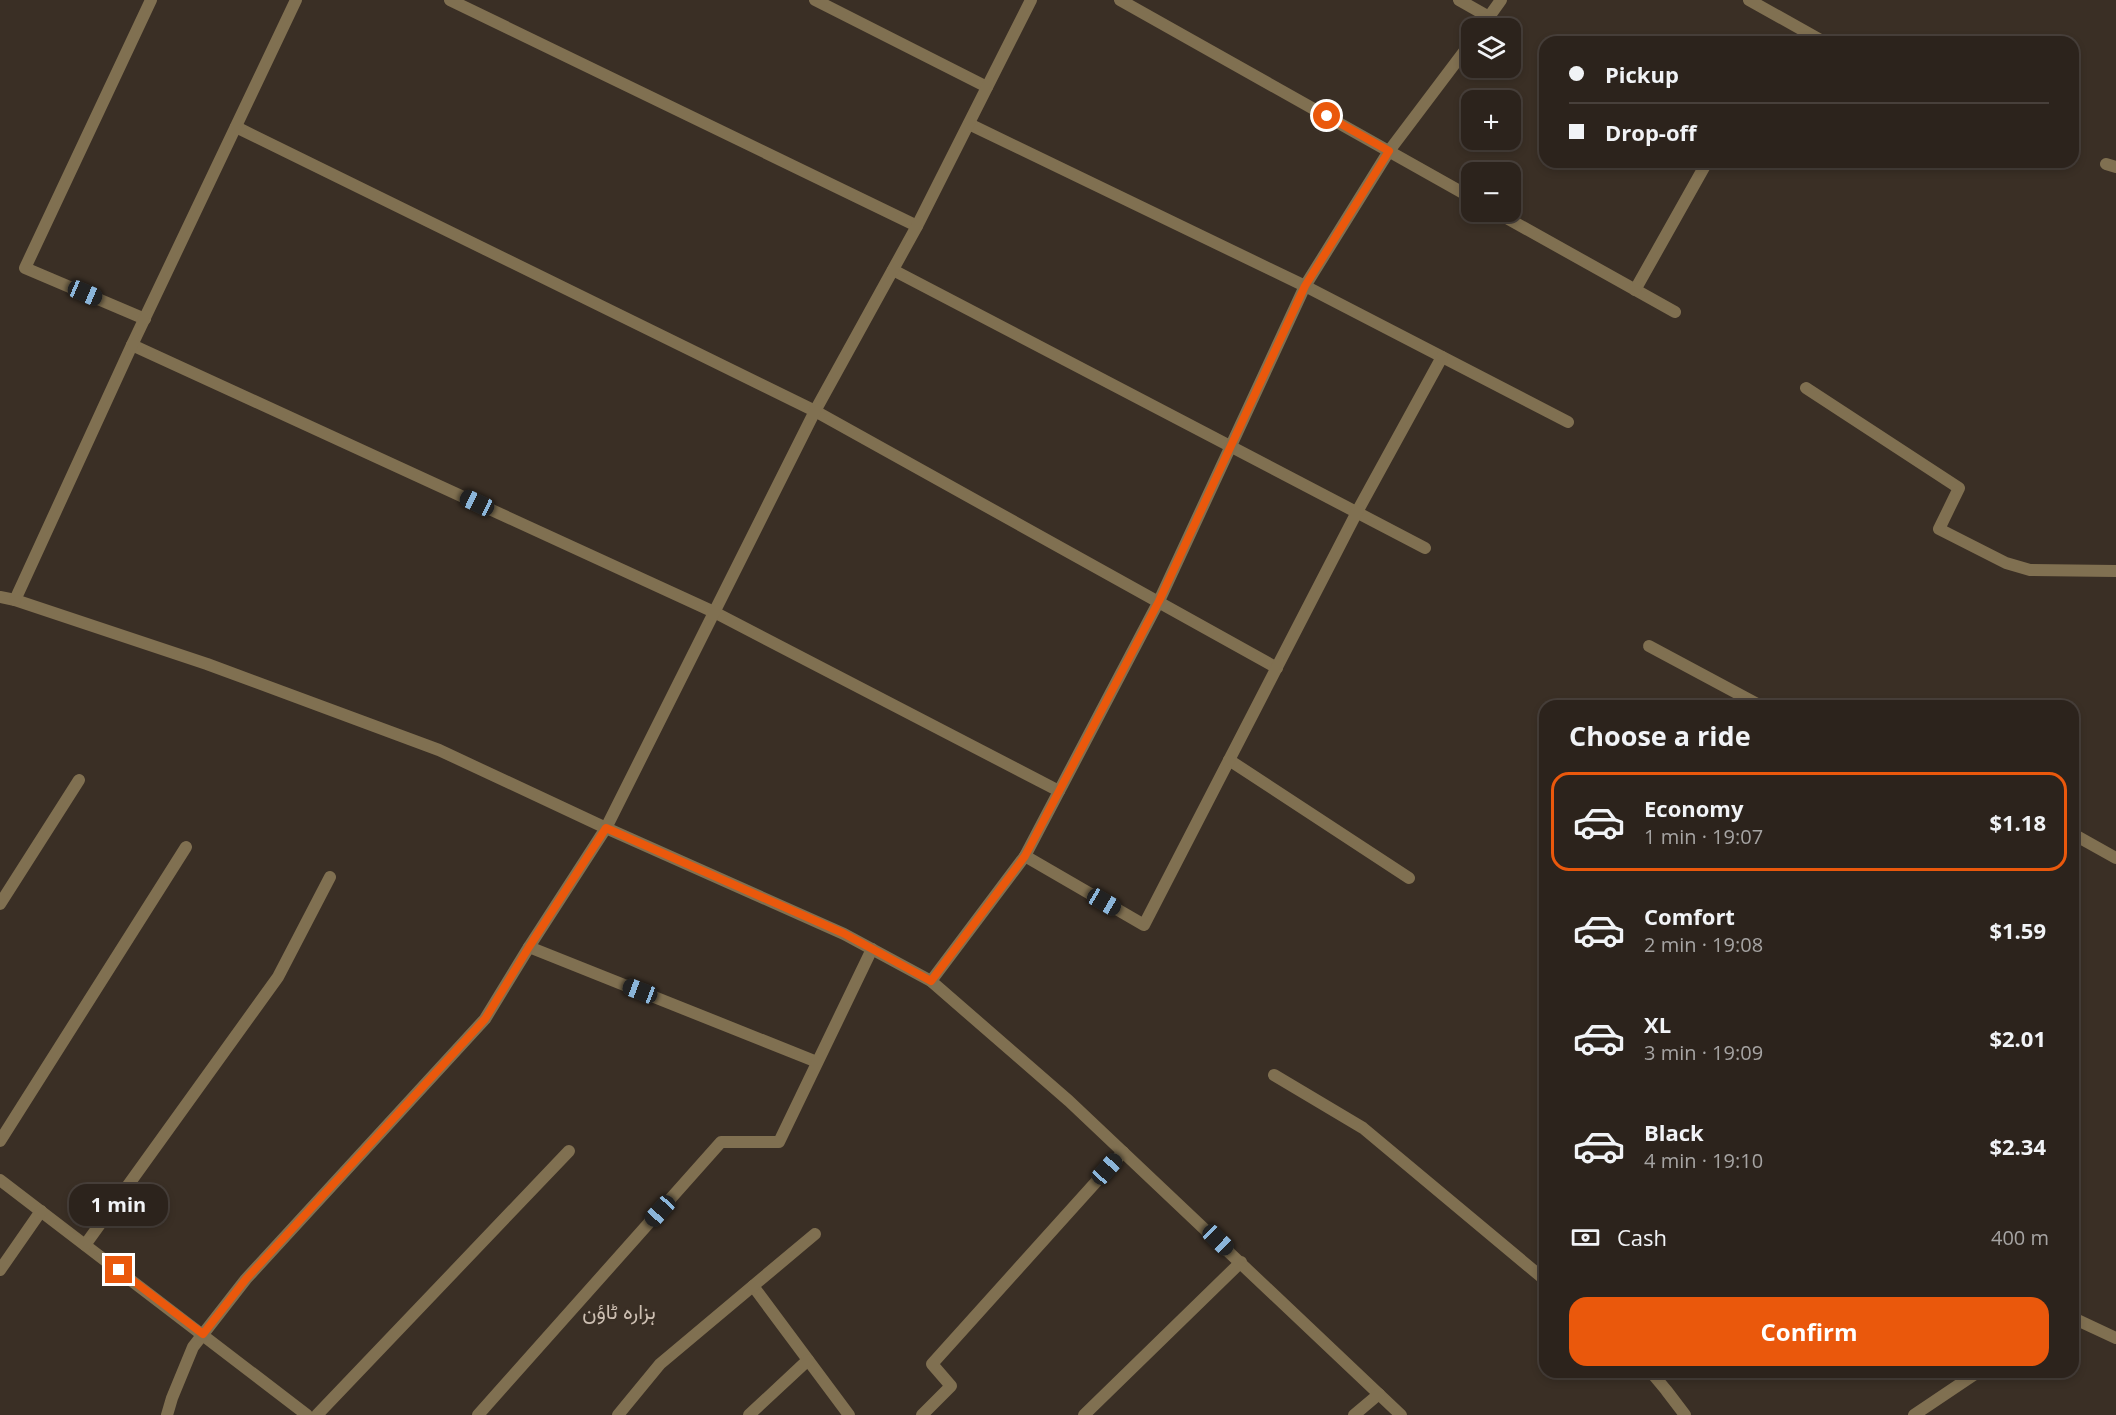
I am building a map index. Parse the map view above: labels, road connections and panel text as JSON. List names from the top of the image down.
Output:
{
  "districts": ["ہزارہ ٹاؤن"],
  "page": {
    "map_buttons": ["+", "−"],
    "banner": ["Pickup", "Drop-off"],
    "heading": "Choose a ride",
    "list": [
      {
        "name": "Economy",
        "note": "1 min · 19:07",
        "value": "$1.18"
      },
      {
        "name": "Comfort",
        "note": "2 min · 19:08",
        "value": "$1.59"
      },
      {
        "name": "XL",
        "note": "3 min · 19:09",
        "value": "$2.01"
      },
      {
        "name": "Black",
        "note": "4 min · 19:10",
        "value": "$2.34"
      }
    ],
    "bubble": "1 min",
    "pay": ["Cash", "400 m"],
    "buttons": "Confirm"
  }
}
